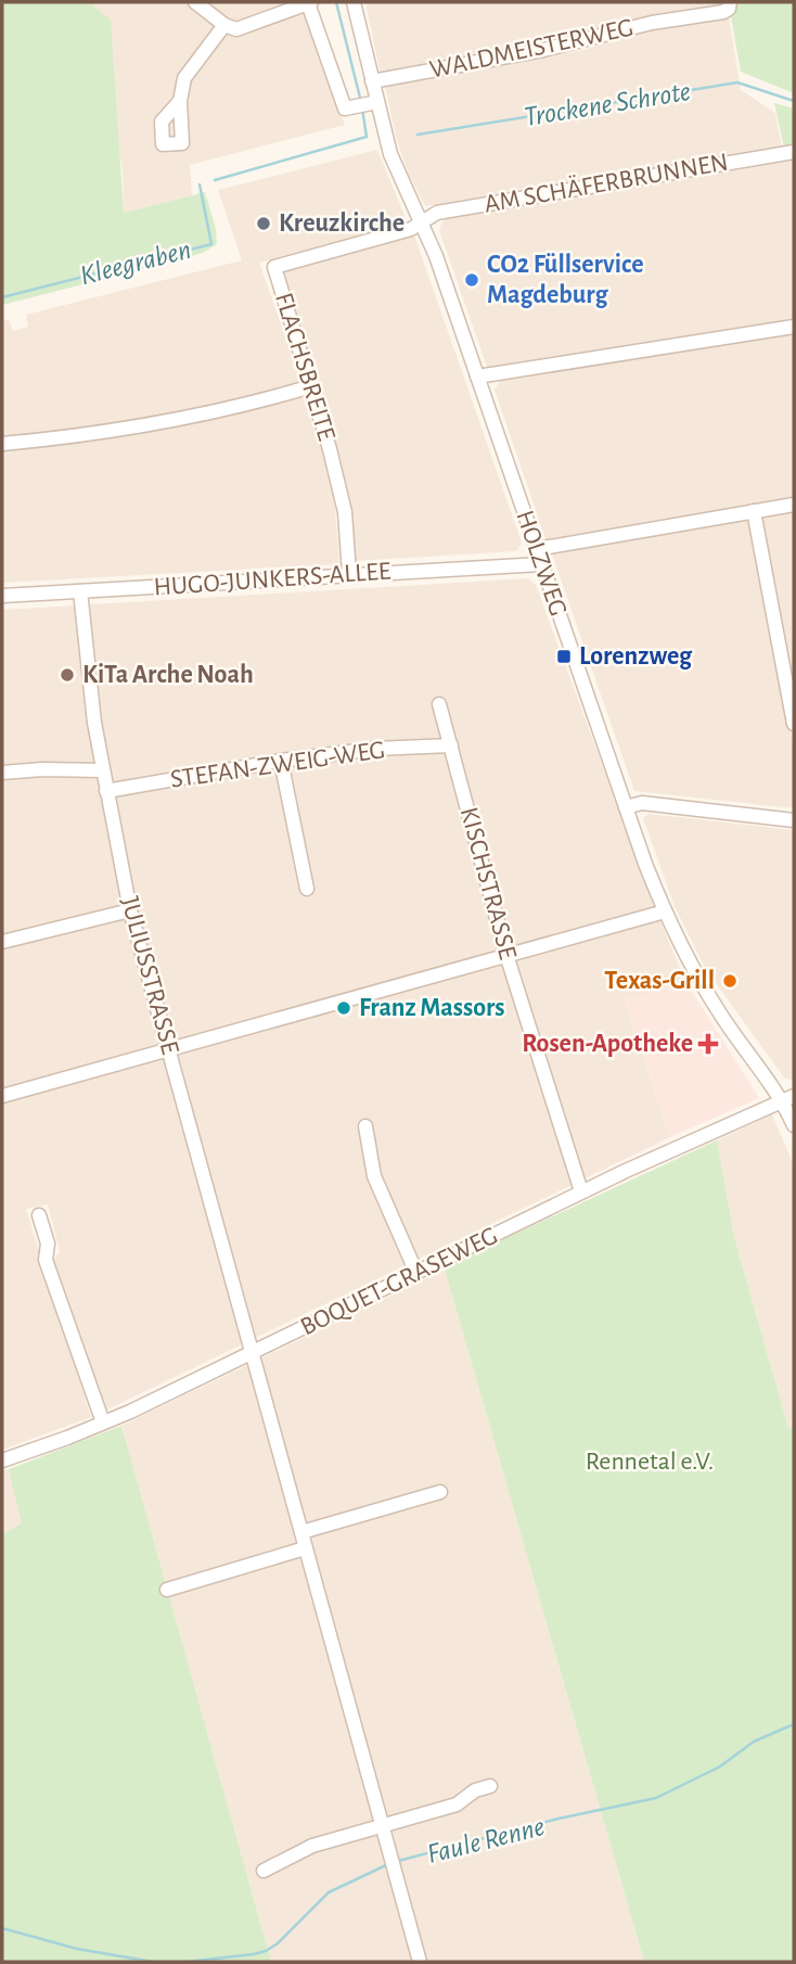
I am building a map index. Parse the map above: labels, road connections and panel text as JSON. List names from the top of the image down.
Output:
{
  "streets": {
    "street": [
      "WALDMEISTERWEG",
      "AM SCHÄFERBRUNNEN",
      "FLACHSBREITE",
      "HOLZWEG",
      "HUGO-JUNKERS-ALLEE",
      "STEFAN-ZWEIG-WEG",
      "KISCHSTRASSE",
      "JULIUSSTRASSE",
      "BOQUET-GRASEWEG"
    ]
  },
  "crossings": [
    ["WALDMEISTERWEG", "HOLZWEG"],
    ["AM SCHÄFERBRUNNEN", "FLACHSBREITE"],
    ["AM SCHÄFERBRUNNEN", "HOLZWEG"],
    ["FLACHSBREITE", "HOLZWEG"],
    ["FLACHSBREITE", "HUGO-JUNKERS-ALLEE"],
    ["HOLZWEG", "HUGO-JUNKERS-ALLEE"],
    ["HOLZWEG", "BOQUET-GRASEWEG"],
    ["HUGO-JUNKERS-ALLEE", "JULIUSSTRASSE"],
    ["STEFAN-ZWEIG-WEG", "KISCHSTRASSE"],
    ["STEFAN-ZWEIG-WEG", "JULIUSSTRASSE"],
    ["KISCHSTRASSE", "BOQUET-GRASEWEG"],
    ["JULIUSSTRASSE", "BOQUET-GRASEWEG"]
  ],
  "water": ["Trockene Schrote", "Kleegraben", "Faule Renne"],
  "parks": ["Rennetal e.V."],
  "places": {
    "other": [
      "Kreuzkirche",
      "CO2 Füllservice Magdeburg",
      "KiTa Arche Noah",
      "Texas-Grill",
      "Franz Massors"
    ],
    "transit": ["Lorenzweg"],
    "health": ["Rosen-Apotheke"]
  }
}
